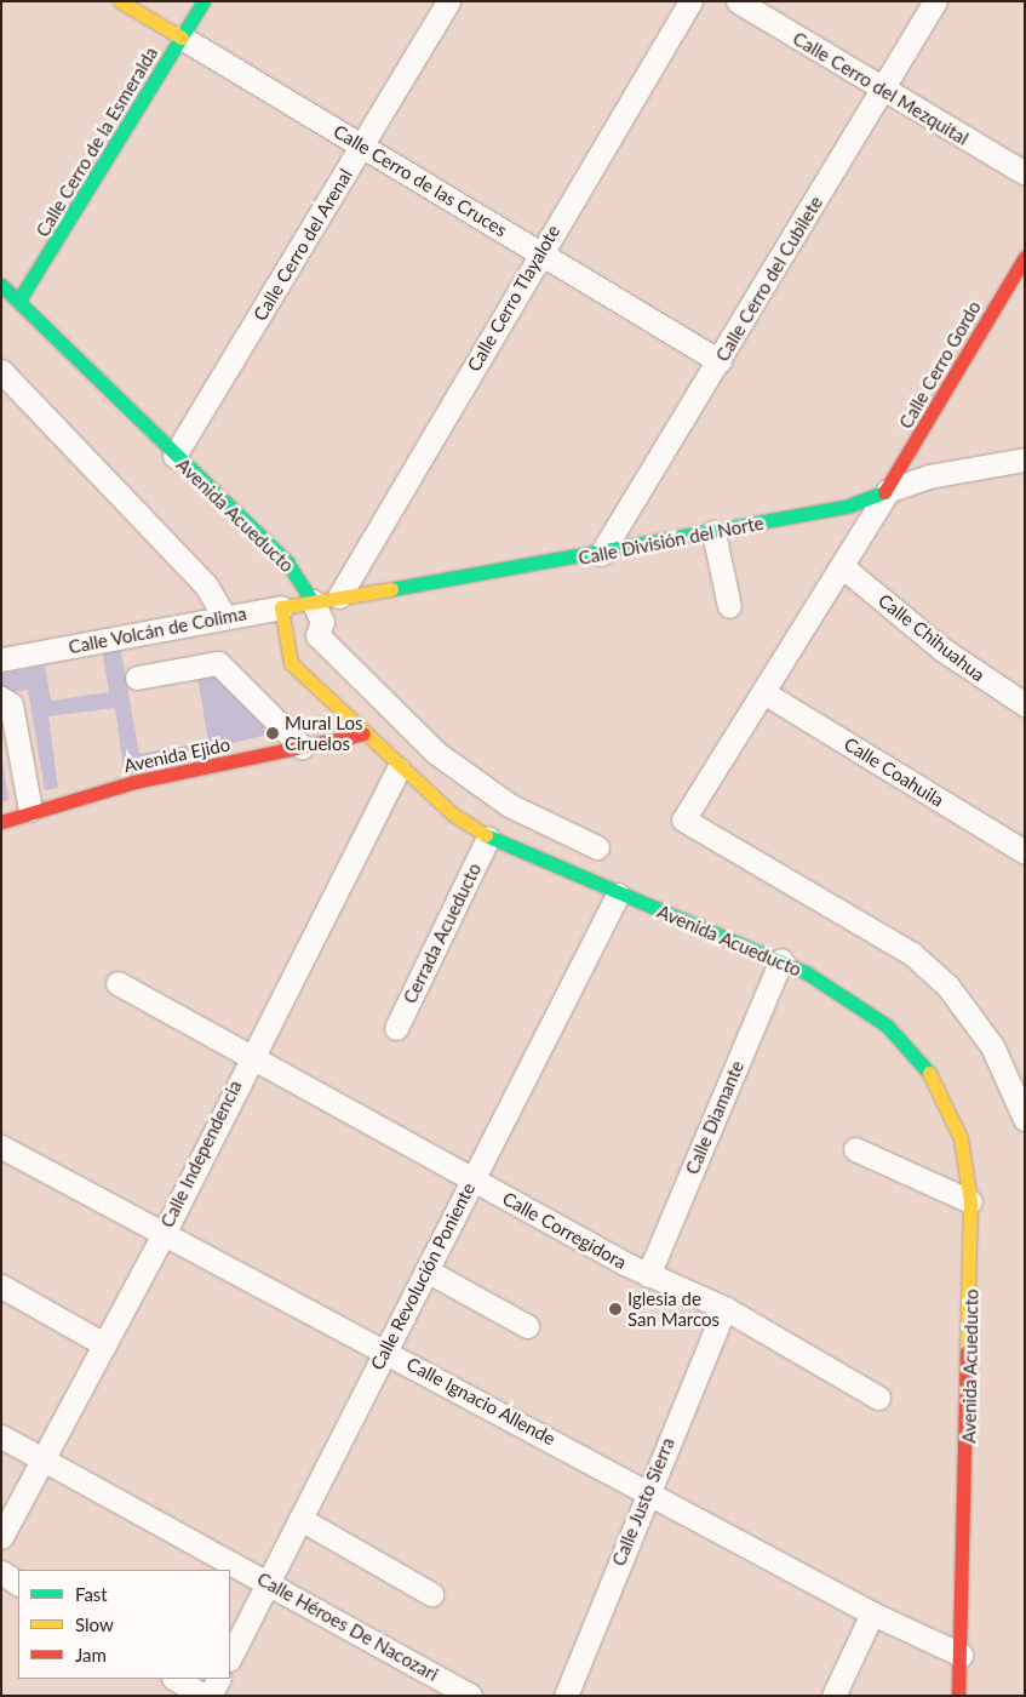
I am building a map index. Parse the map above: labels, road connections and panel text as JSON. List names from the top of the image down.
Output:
{
  "streets": {
    "street": [
      "Calle Cerro del Mezquital",
      "Calle Cerro de la Esmeralda",
      "Calle Cerro de las Cruces",
      "Calle Cerro del Arenal",
      "Calle Cerro del Cubilete",
      "Calle Cerro Tlayalote",
      "Calle Cerro Gordo",
      "Avenida Acueducto",
      "Calle División del Norte",
      "Calle Volcán de Colima",
      "Calle Chihuahua",
      "Avenida Ejido",
      "Calle Coahuila",
      "Cerrada Acueducto",
      "Calle Diamante",
      "Calle Independencia",
      "Calle Corregidora",
      "Calle Revolución Poniente",
      "Calle Ignacio Allende",
      "Calle Justo Sierra",
      "Calle Héroes De Nacozari"
    ]
  },
  "crossings": [
    ["Calle Cerro del Mezquital", "Calle Cerro del Cubilete"],
    ["Calle Cerro de la Esmeralda", "Calle Cerro de las Cruces"],
    ["Calle Cerro de la Esmeralda", "Avenida Acueducto"],
    ["Calle Cerro de las Cruces", "Calle Cerro del Arenal"],
    ["Calle Cerro de las Cruces", "Calle Cerro del Cubilete"],
    ["Calle Cerro de las Cruces", "Calle Cerro Tlayalote"],
    ["Calle Cerro del Arenal", "Avenida Acueducto"],
    ["Calle Cerro del Cubilete", "Calle División del Norte"],
    ["Calle Cerro Tlayalote", "Calle División del Norte"],
    ["Calle Cerro Gordo", "Calle División del Norte"],
    ["Avenida Acueducto", "Calle División del Norte"],
    ["Avenida Acueducto", "Calle Volcán de Colima"],
    ["Avenida Acueducto", "Avenida Ejido"],
    ["Avenida Acueducto", "Cerrada Acueducto"],
    ["Avenida Acueducto", "Calle Diamante"],
    ["Avenida Acueducto", "Calle Independencia"],
    ["Avenida Acueducto", "Calle Revolución Poniente"],
    ["Avenida Acueducto", "Calle Ignacio Allende"],
    ["Calle División del Norte", "Calle Volcán de Colima"],
    ["Calle Diamante", "Calle Corregidora"],
    ["Calle Independencia", "Calle Corregidora"],
    ["Calle Independencia", "Calle Ignacio Allende"],
    ["Calle Independencia", "Calle Héroes De Nacozari"],
    ["Calle Corregidora", "Calle Revolución Poniente"],
    ["Calle Corregidora", "Calle Justo Sierra"],
    ["Calle Revolución Poniente", "Calle Ignacio Allende"],
    ["Calle Revolución Poniente", "Calle Héroes De Nacozari"],
    ["Calle Ignacio Allende", "Calle Justo Sierra"]
  ],
  "places": ["Mural Los Ciruelos", "Iglesia de San Marcos"],
  "legend": ["Fast", "Slow", "Jam"]
}
